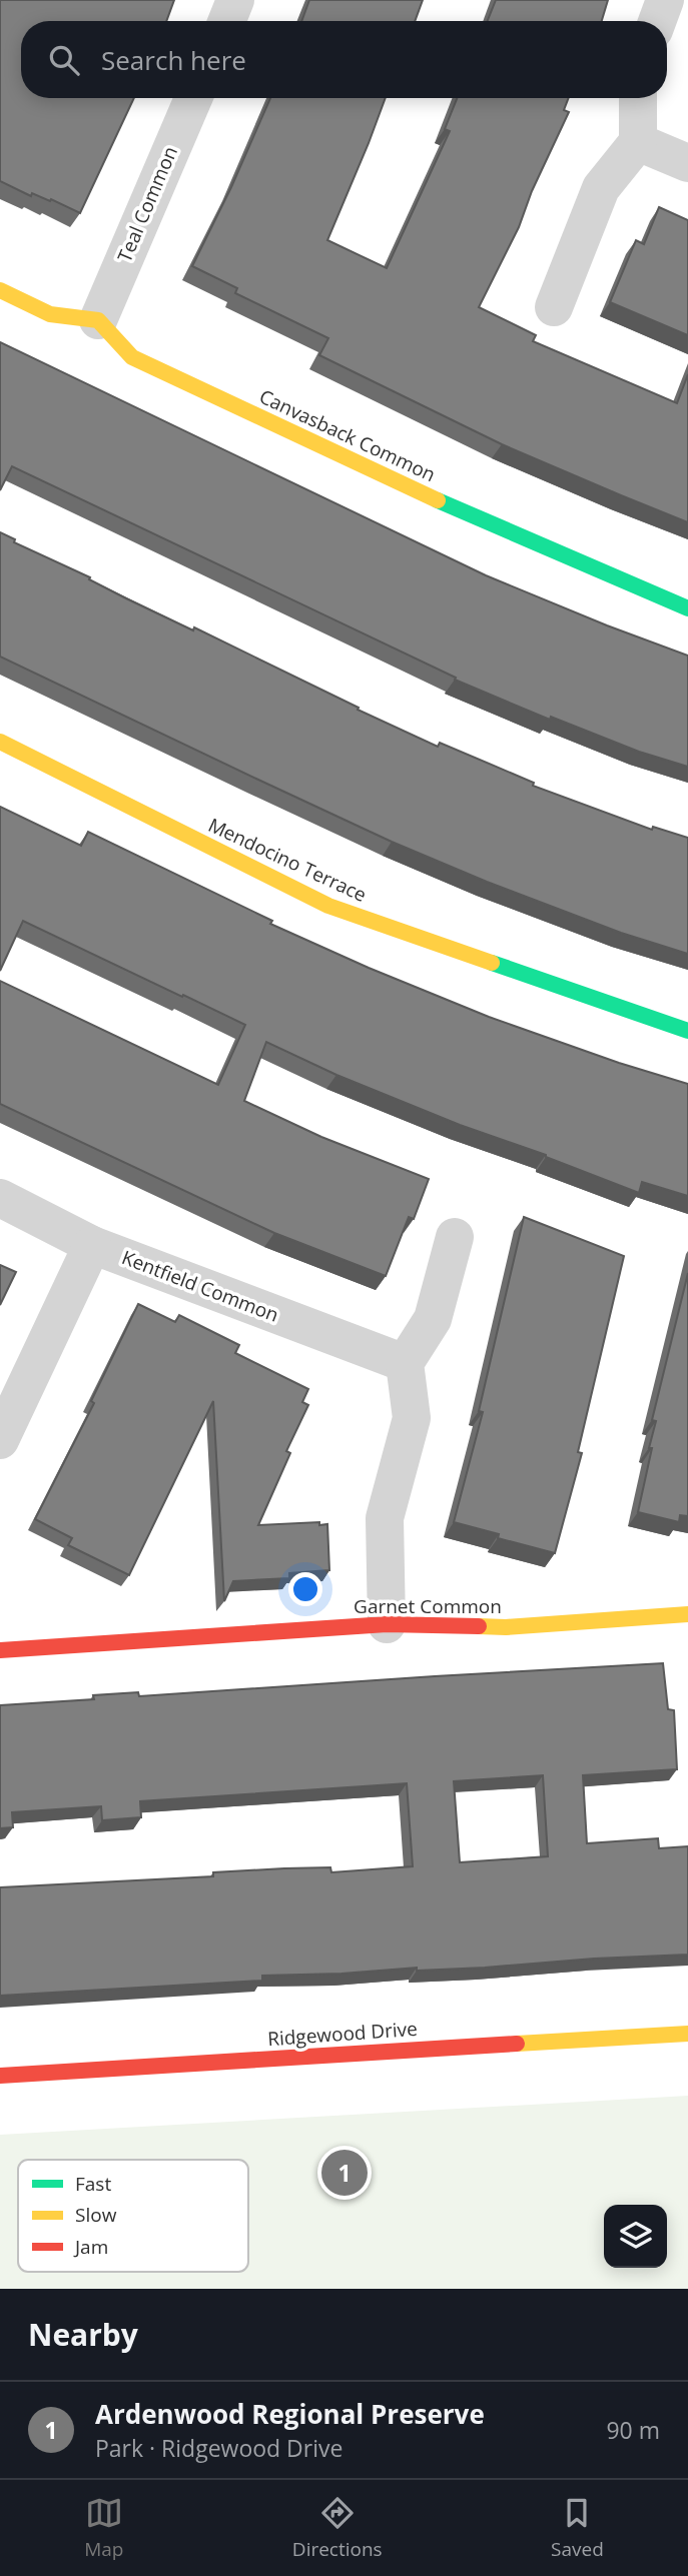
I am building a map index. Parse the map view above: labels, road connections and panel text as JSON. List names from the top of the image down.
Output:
{
  "streets": {
    "street": [
      "Teal Common",
      "Canvasback Common",
      "Mendocino Terrace",
      "Kentfield Common",
      "Garnet Common",
      "Ridgewood Drive"
    ]
  },
  "crossings": [
    ["Teal Common", "Canvasback Common"]
  ],
  "legend": ["Fast", "Slow", "Jam"],
  "page": {
    "search": "Search here",
    "pins": "1",
    "heading": "Nearby",
    "list": [
      {
        "mark": "1",
        "name": "Ardenwood Regional Preserve",
        "note": "Park · Ridgewood Drive",
        "value": "90 m"
      }
    ],
    "nav": ["Map", "Directions", "Saved"]
  }
}
